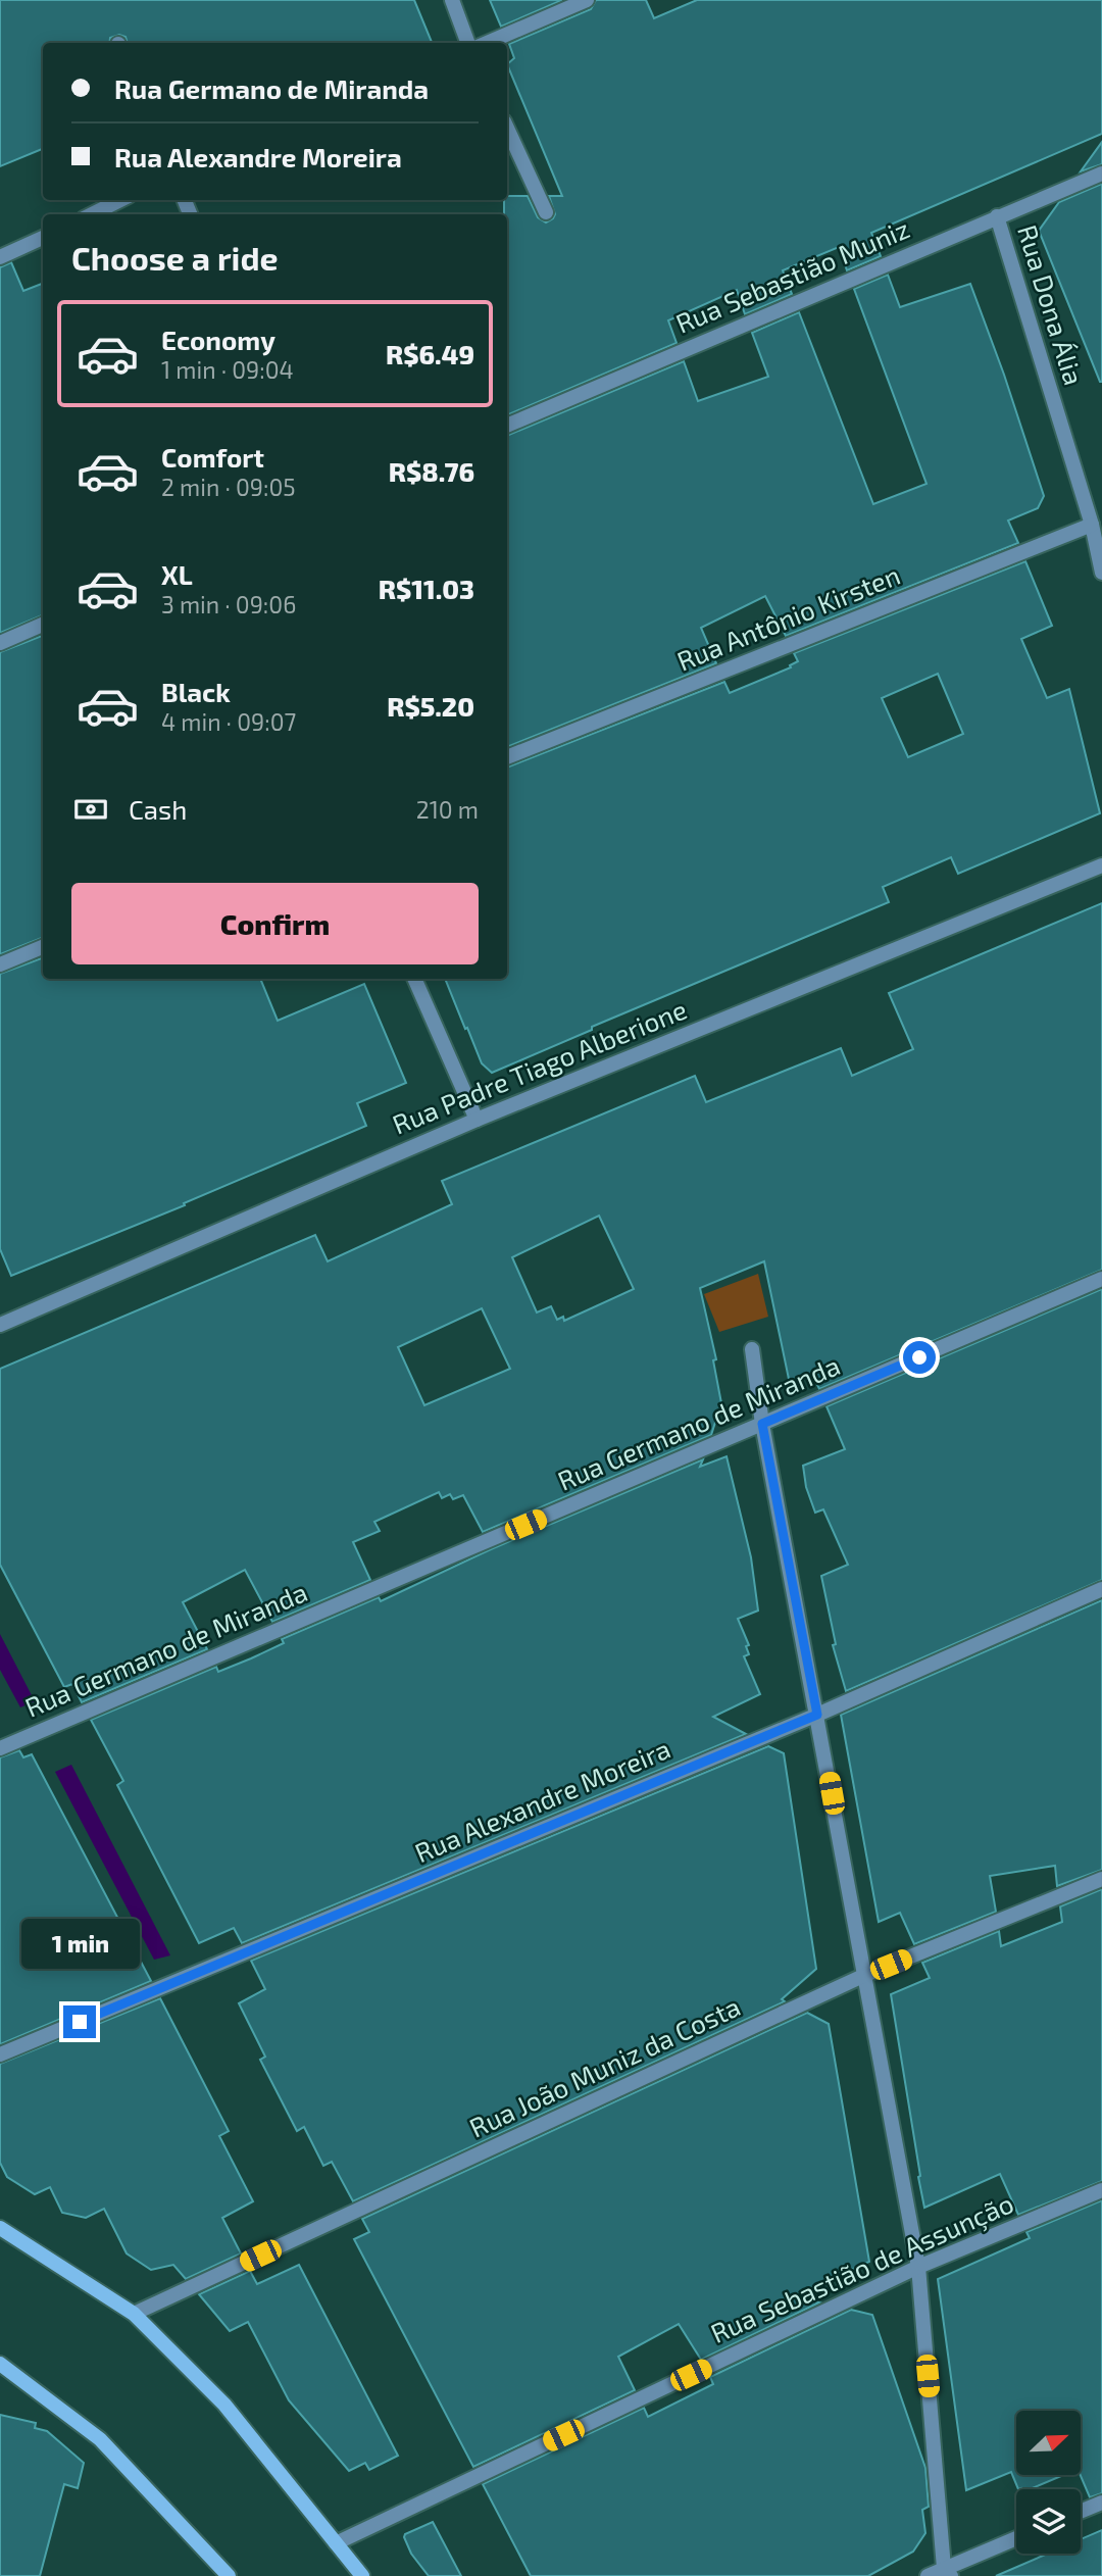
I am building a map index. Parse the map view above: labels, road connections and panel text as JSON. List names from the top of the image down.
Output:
{
  "streets": {
    "street": [
      "Rua Sebastião Muniz",
      "Rua Dona Ália",
      "Rua Antônio Kirsten",
      "Rua Padre Tiago Alberione",
      "Rua Germano de Miranda",
      "Rua Alexandre Moreira",
      "Rua João Muniz da Costa",
      "Rua Sebastião de Assunção"
    ]
  },
  "crossings": [
    ["Rua Sebastião Muniz", "Rua Dona Ália"],
    ["Rua Dona Ália", "Rua Antônio Kirsten"]
  ],
  "north": "top right",
  "page": {
    "banner": ["Rua Germano de Miranda", "Rua Alexandre Moreira"],
    "heading": "Choose a ride",
    "list": [
      {
        "name": "Economy",
        "note": "1 min · 09:04",
        "value": "R$6.49"
      },
      {
        "name": "Comfort",
        "note": "2 min · 09:05",
        "value": "R$8.76"
      },
      {
        "name": "XL",
        "note": "3 min · 09:06",
        "value": "R$11.03"
      },
      {
        "name": "Black",
        "note": "4 min · 09:07",
        "value": "R$5.20"
      }
    ],
    "pay": ["Cash", "210 m"],
    "buttons": "Confirm",
    "bubble": "1 min"
  }
}
